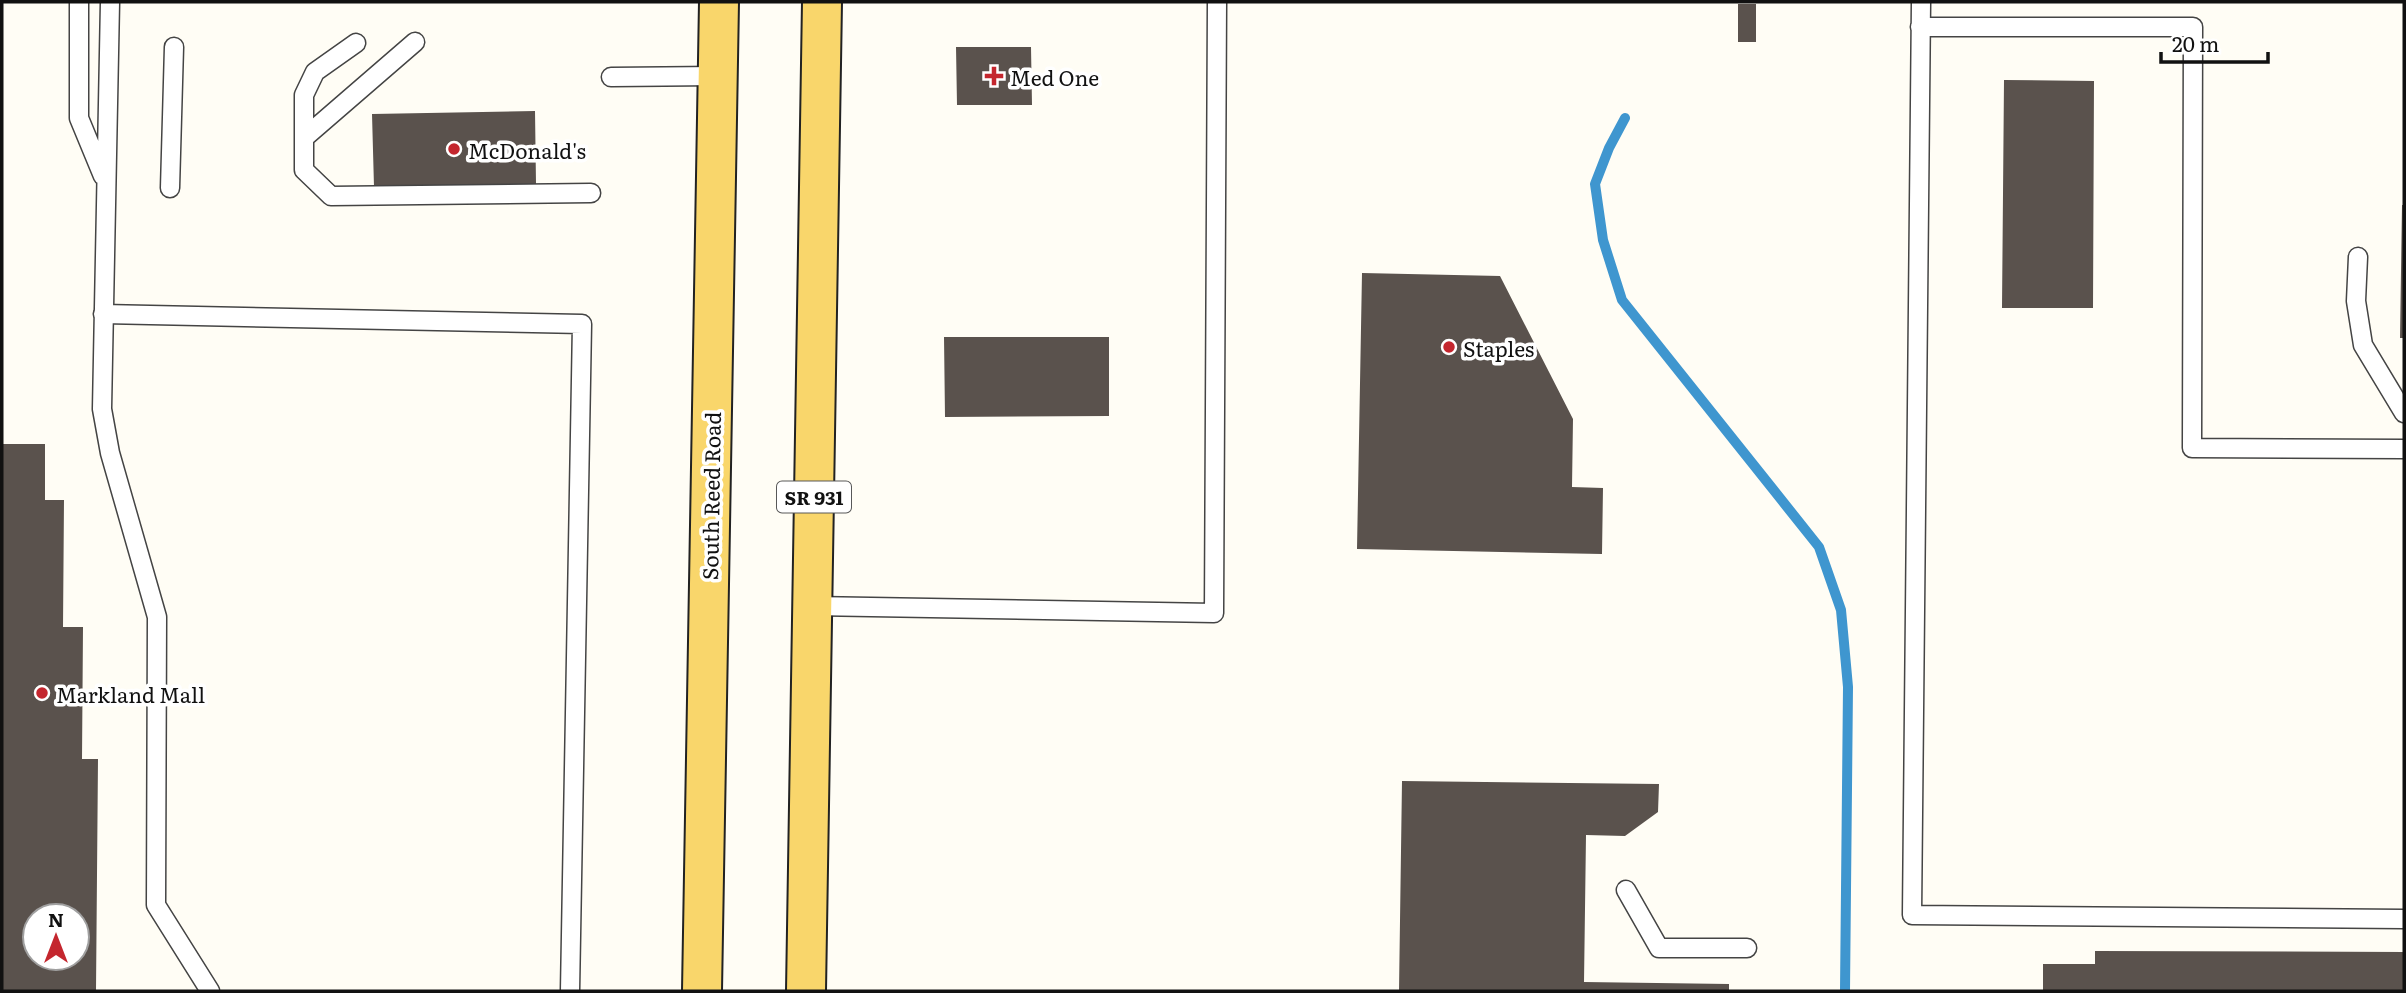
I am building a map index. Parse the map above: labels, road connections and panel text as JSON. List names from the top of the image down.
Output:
{
  "streets": {
    "main road": ["South Reed Road", "SR 931"]
  },
  "places": {
    "health": ["Med One"],
    "other": ["McDonald's", "Staples", "Markland Mall"]
  },
  "scale_bar": "20 m",
  "north": "top"
}
